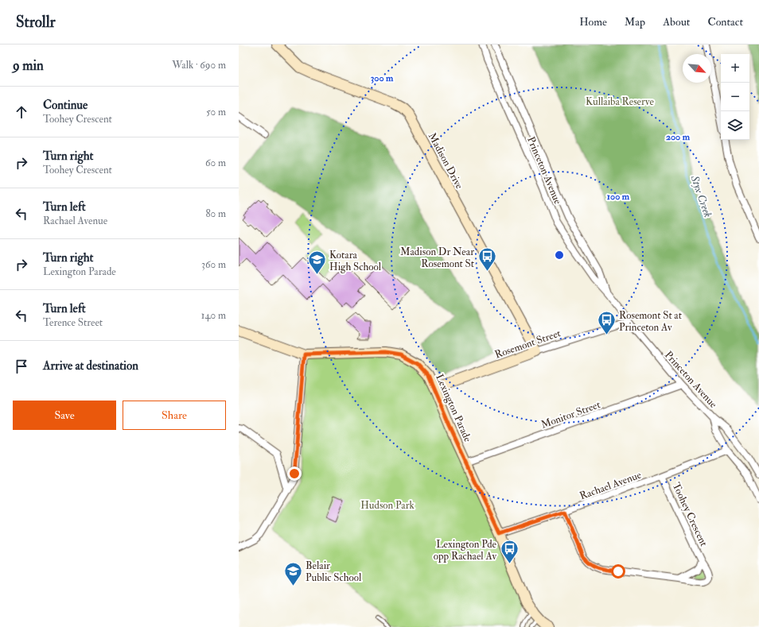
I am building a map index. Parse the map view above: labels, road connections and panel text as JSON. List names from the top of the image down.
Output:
{
  "streets": {
    "main road": ["Madison Drive", "Rosemont Street", "Lexington Parade"],
    "street": [
      "Princeton Avenue",
      "Monitor Street",
      "Rachael Avenue",
      "Toohey Crescent"
    ]
  },
  "crossings": [
    ["Madison Drive", "Rosemont Street"],
    ["Princeton Avenue", "Rosemont Street"],
    ["Princeton Avenue", "Monitor Street"],
    ["Princeton Avenue", "Rachael Avenue"],
    ["Rosemont Street", "Lexington Parade"],
    ["Lexington Parade", "Monitor Street"],
    ["Lexington Parade", "Rachael Avenue"],
    ["Rachael Avenue", "Toohey Crescent"]
  ],
  "water": ["Styx Creek"],
  "parks": ["Kullaiba Reserve", "Hudson Park"],
  "places": {
    "bus stop": ["Madison Dr Near Rosemont St", "Rosemont St at Princeton Av", "Lexington Pde opp Rachael Av"],
    "school or university": ["Kotara High School", "Belair Public School"]
  },
  "north": "bottom right",
  "page": {
    "header": "Strollr",
    "nav": [
      "Home",
      "Map",
      "About",
      "Contact"
    ],
    "heading": ["9 min", "Walk · 690 m"],
    "map_buttons": ["+", "−"],
    "list": [
      ["Continue", "Toohey Crescent", "50 m"],
      ["Turn right", "Toohey Crescent", "60 m"],
      ["Turn left", "Rachael Avenue", "80 m"],
      ["Turn right", "Lexington Parade", "360 m"],
      ["Turn left", "Terence Street", "140 m"],
      "Arrive at destination"
    ],
    "buttons": ["Save", "Share"]
  },
  "rings": ["300 m", "200 m", "100 m"]
}
